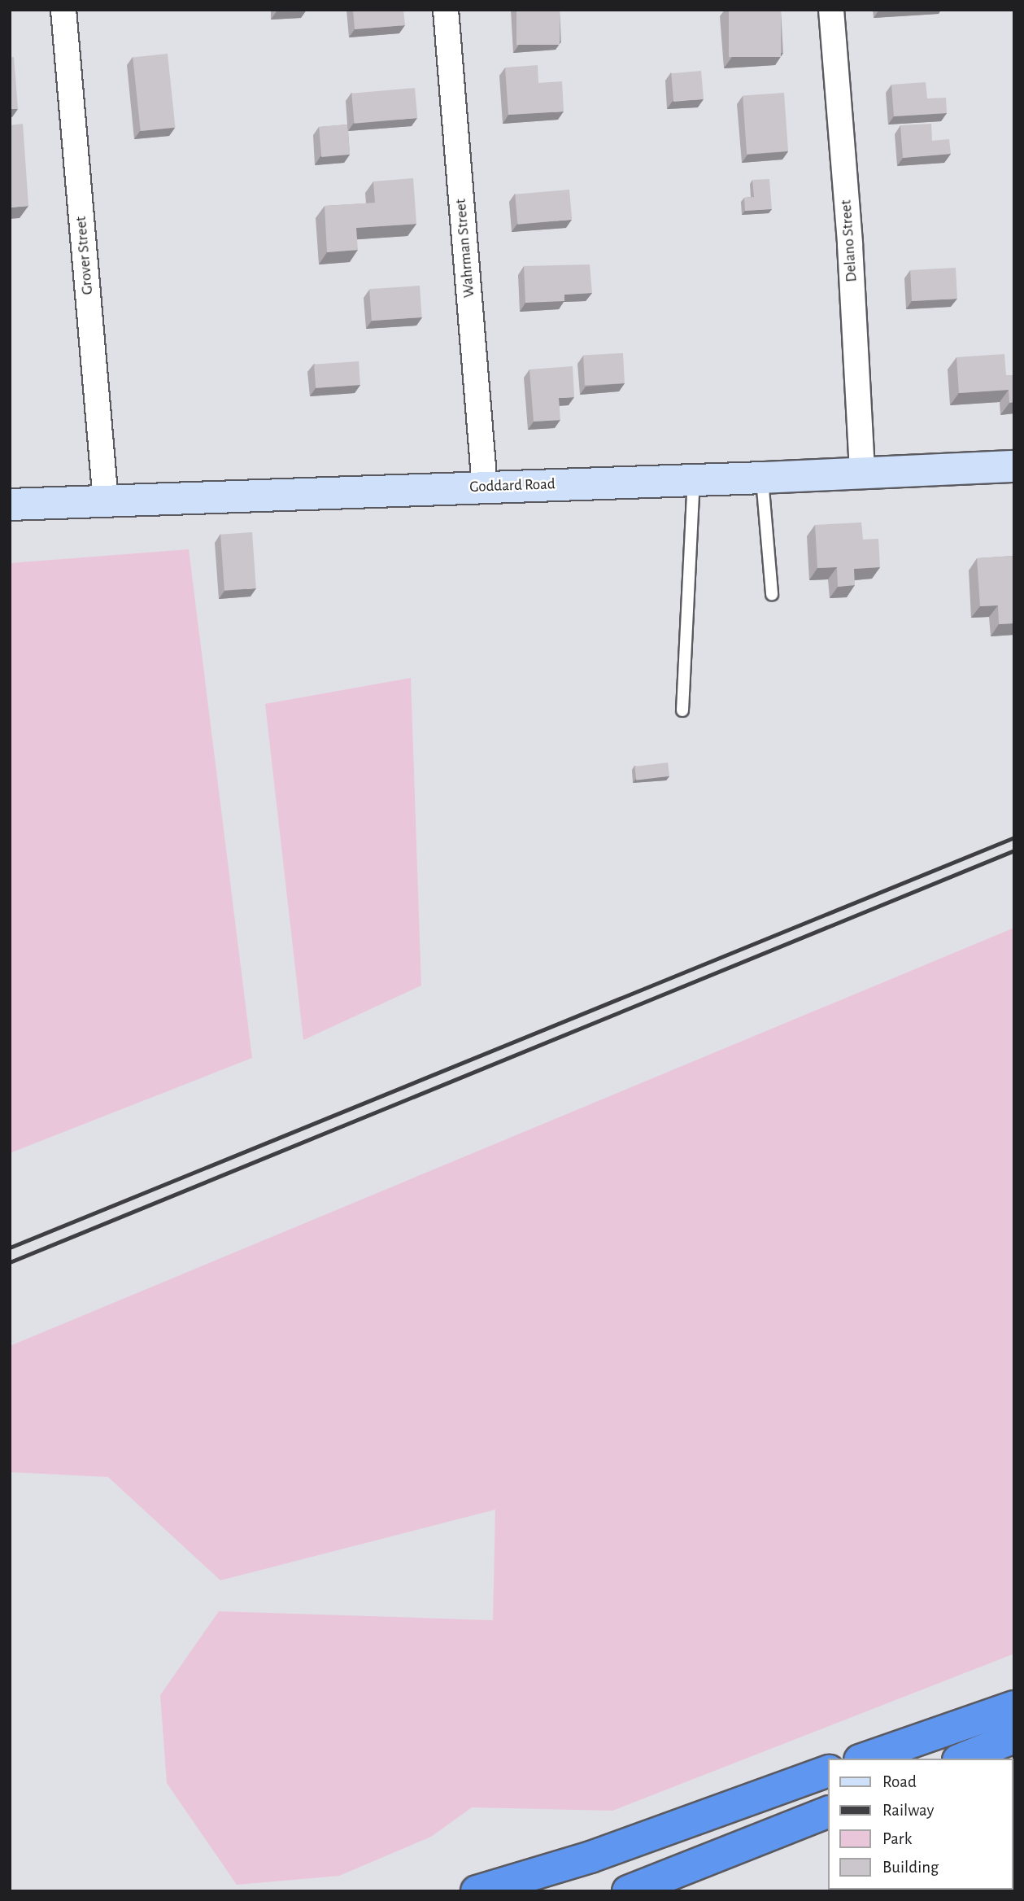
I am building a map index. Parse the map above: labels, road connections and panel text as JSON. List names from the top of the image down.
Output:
{
  "streets": {
    "main road": ["Goddard Road"],
    "street": ["Delano Street", "Wahrman Street", "Grover Street"]
  },
  "crossings": [
    ["Delano Street", "Goddard Road"],
    ["Wahrman Street", "Goddard Road"],
    ["Grover Street", "Goddard Road"]
  ],
  "legend": [
    "Road",
    "Railway",
    "Park",
    "Building"
  ]
}
